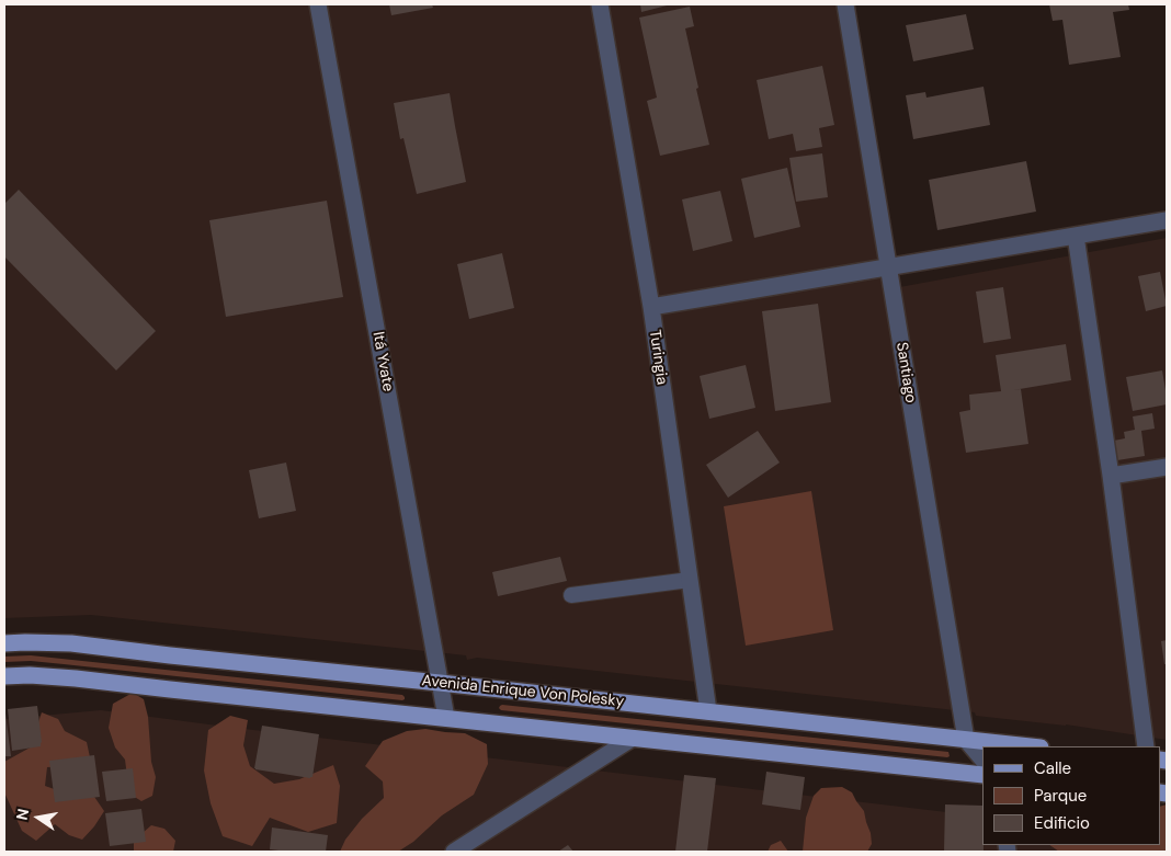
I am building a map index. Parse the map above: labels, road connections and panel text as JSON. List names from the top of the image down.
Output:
{
  "streets": {
    "main road": ["Avenida Enrique Von Polesky"],
    "street": ["Turingia", "Itá Yvate", "Santiago"]
  },
  "crossings": [
    ["Turingia", "Avenida Enrique Von Polesky"],
    ["Itá Yvate", "Avenida Enrique Von Polesky"],
    ["Santiago", "Avenida Enrique Von Polesky"]
  ],
  "legend": ["Calle", "Parque", "Edificio"],
  "north": "left"
}
